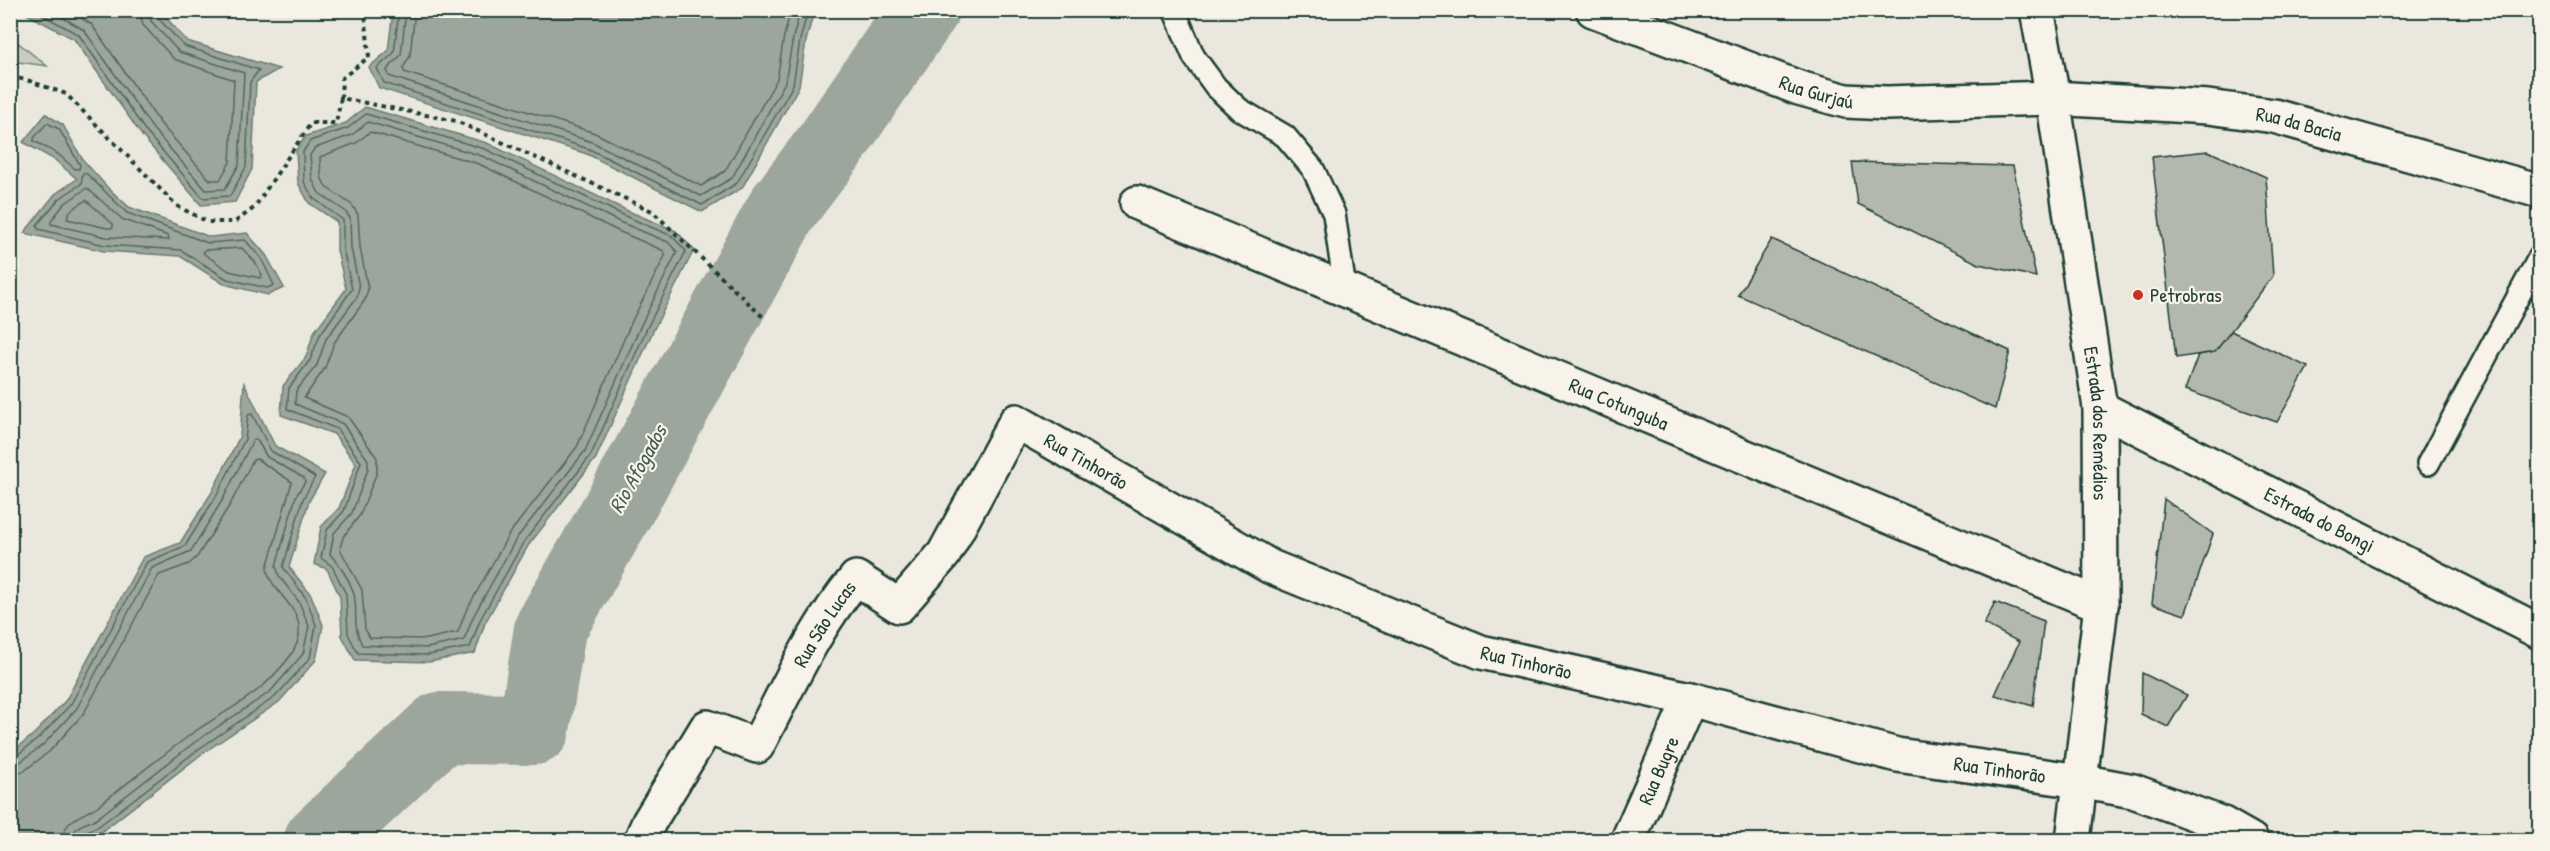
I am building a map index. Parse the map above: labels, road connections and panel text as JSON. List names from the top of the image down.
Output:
{
  "streets": {
    "street": [
      "Rua Gurjaú",
      "Rua da Bacia",
      "Rua Cotunguba",
      "Estrada dos Remédios",
      "Rua Tinhorão",
      "Estrada do Bongi",
      "Rua São Lucas",
      "Rua Bugre"
    ]
  },
  "crossings": [
    ["Rua Gurjaú", "Rua da Bacia"],
    ["Rua Gurjaú", "Estrada dos Remédios"],
    ["Rua da Bacia", "Estrada dos Remédios"],
    ["Rua Cotunguba", "Estrada dos Remédios"],
    ["Estrada dos Remédios", "Rua Tinhorão"],
    ["Estrada dos Remédios", "Estrada do Bongi"],
    ["Rua Tinhorão", "Rua São Lucas"],
    ["Rua Tinhorão", "Rua Bugre"]
  ],
  "water": ["Rio Afogados"],
  "places": ["Petrobras"]
}
